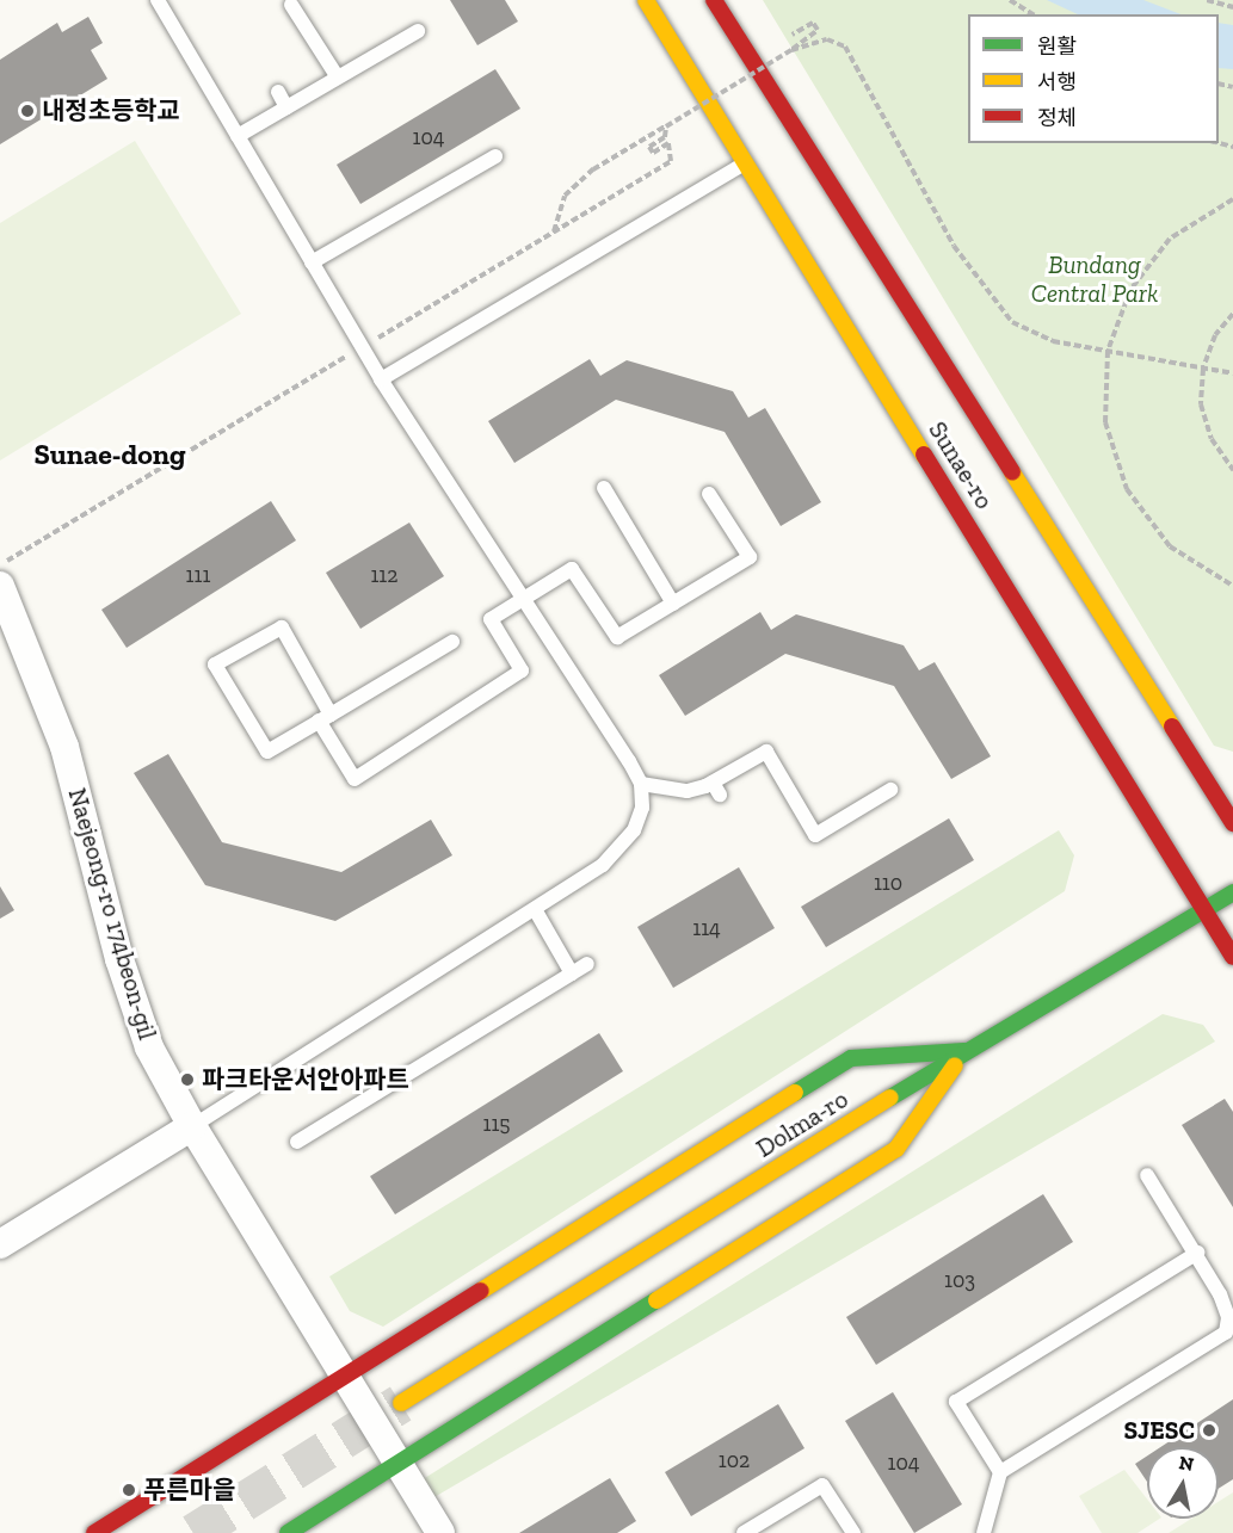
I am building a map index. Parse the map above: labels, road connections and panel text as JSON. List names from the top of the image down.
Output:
{
  "streets": {
    "main road": ["Sunae-ro", "Dolma-ro"],
    "street": ["Naejeong-ro 174beon-gil"]
  },
  "crossings": [
    ["Sunae-ro", "Dolma-ro"]
  ],
  "districts": ["Sunae-dong"],
  "parks": ["Bundang Central Park"],
  "places": [
    "내정초등학교",
    "파크타운서안아파트",
    "SJESC",
    "푸른마을"
  ],
  "house_numbers": [
    "104",
    "111",
    "112",
    "110",
    "114",
    "115",
    "103",
    "102",
    "104"
  ],
  "legend": ["원활", "서행", "정체"],
  "north": "top"
}
